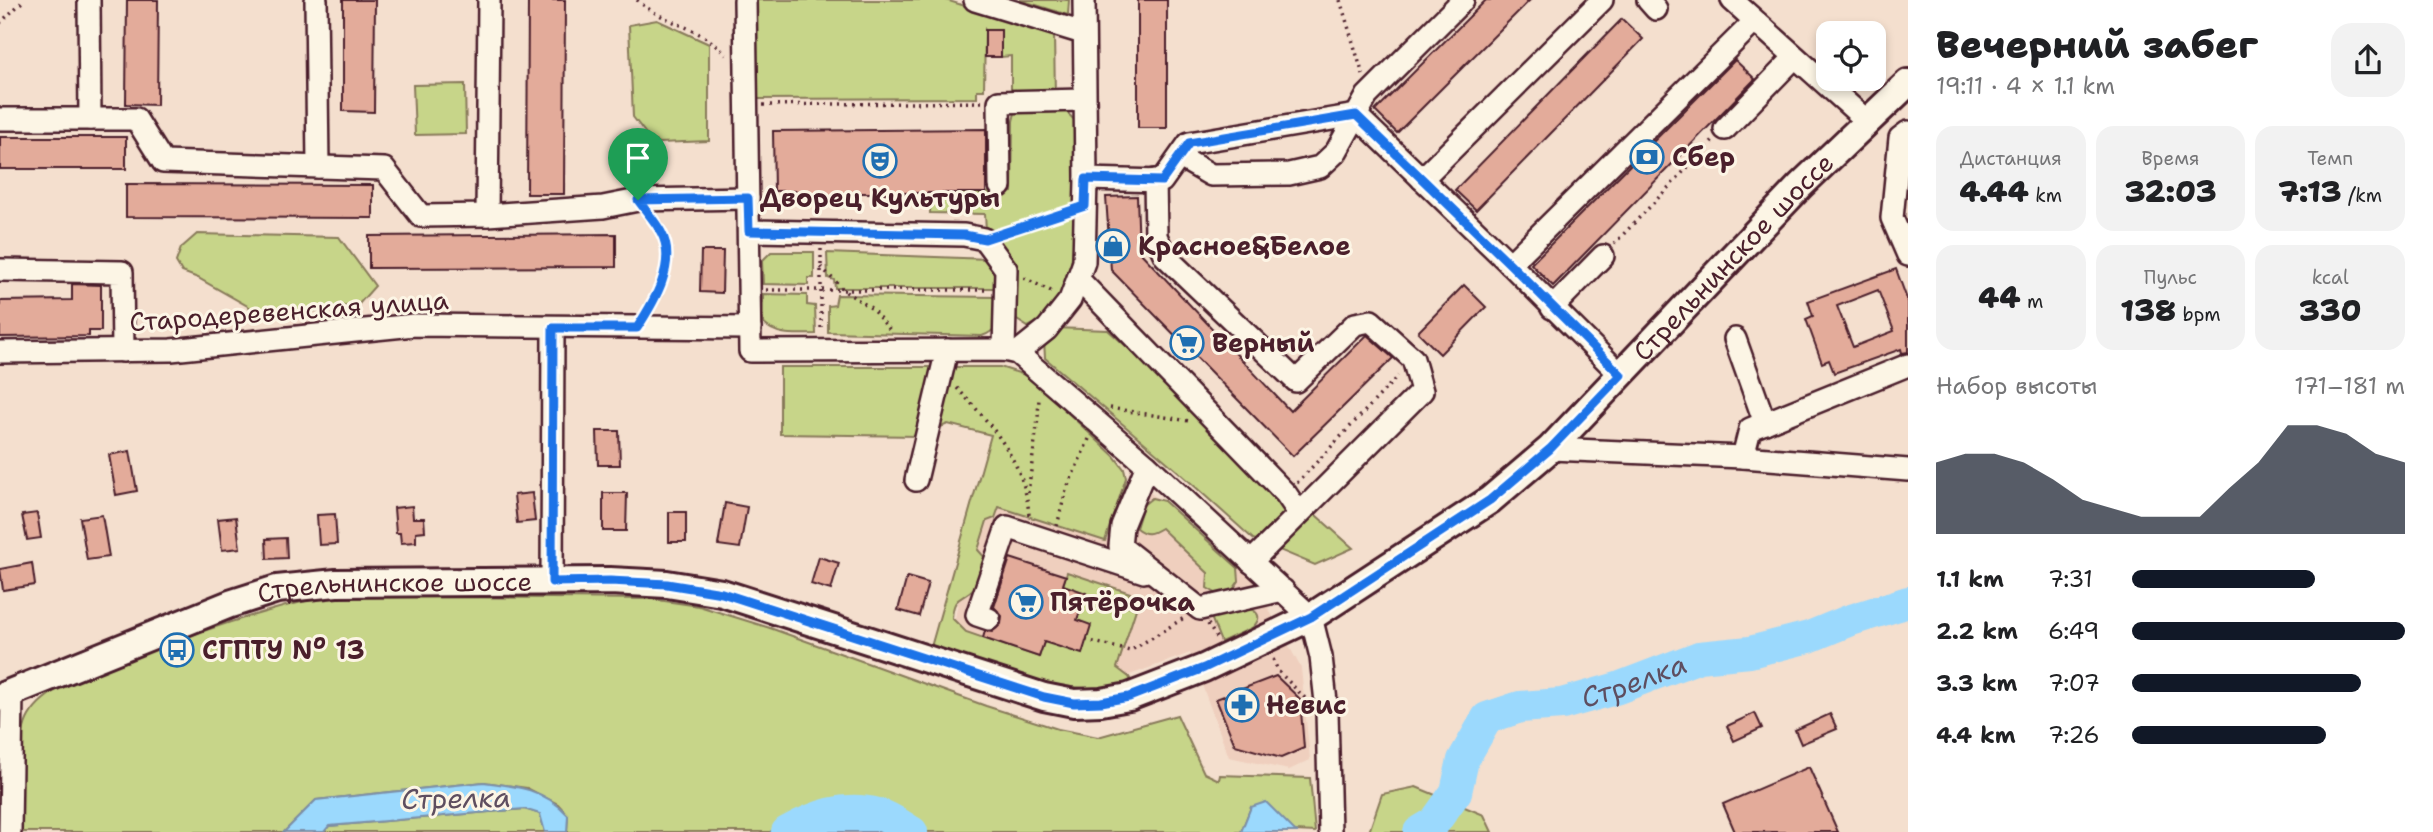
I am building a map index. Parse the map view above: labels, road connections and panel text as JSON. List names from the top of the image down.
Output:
{
  "streets": {
    "main road": ["Стрельнинское шоссе"],
    "street": ["Стародеревенская улица"]
  },
  "water": ["Стрелка"],
  "places": {
    "bank": ["Сбер"],
    "theatre": ["Дворец Культуры"],
    "shop": ["Красное&Белое"],
    "supermarket": ["Верный", "Пятёрочка"],
    "bus stop": ["СГПТУ N⁰ 13"],
    "pharmacy": ["Невис"]
  },
  "page": {
    "heading": ["Вечерний забег", "19:11 · 4 × 1.1 km"],
    "stats": [
      ["Дистанция", "4.44 km"],
      ["Время", "32:03"],
      ["Темп", "7:13 /km"],
      ["44 m"],
      ["Пульс", "138 bpm"],
      ["kcal", "330"]
    ],
    "chart": ["Набор высоты", "171–181 m"],
    "list": [
      {
        "name": "1.1 km",
        "note": "7:31"
      },
      {
        "name": "2.2 km",
        "note": "6:49"
      },
      {
        "name": "3.3 km",
        "note": "7:07"
      },
      {
        "name": "4.4 km",
        "note": "7:26"
      }
    ]
  }
}
